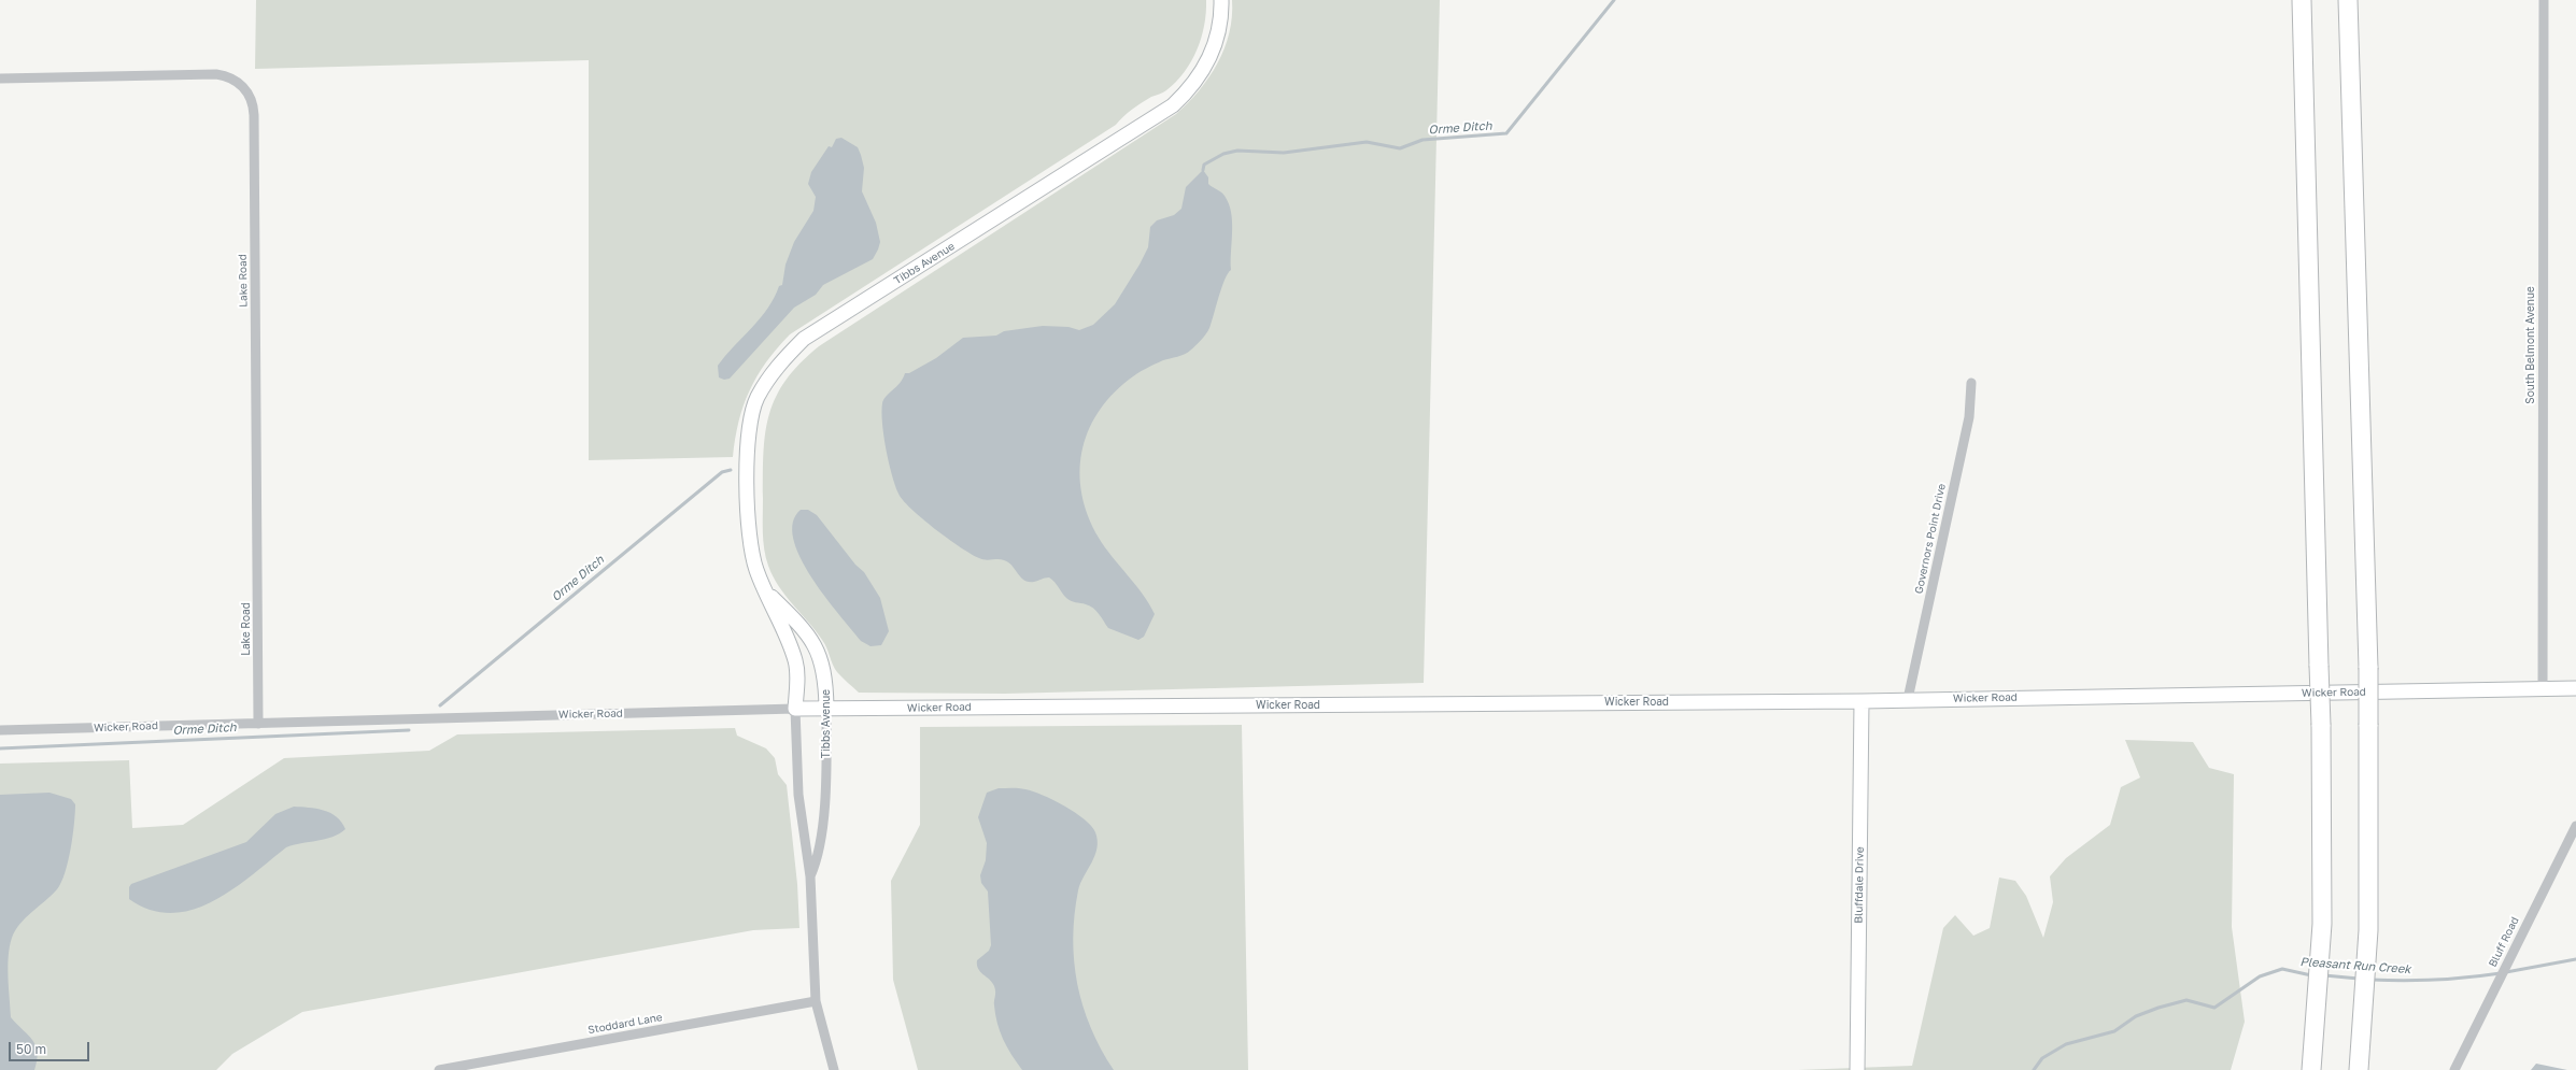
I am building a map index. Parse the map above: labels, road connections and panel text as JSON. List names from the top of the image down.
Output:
{
  "streets": {
    "street": [
      "Tibbs Avenue",
      "Lake Road",
      "South Belmont Avenue",
      "Governors Point Drive",
      "Wicker Road",
      "Bluffdale Drive",
      "Bluff Road",
      "Stoddard Lane"
    ]
  },
  "crossings": [
    ["Tibbs Avenue", "Wicker Road"],
    ["Tibbs Avenue", "Stoddard Lane"],
    ["Lake Road", "Wicker Road"],
    ["South Belmont Avenue", "Wicker Road"],
    ["Governors Point Drive", "Wicker Road"],
    ["Wicker Road", "Bluffdale Drive"]
  ],
  "water": ["Orme Ditch", "Pleasant Run Creek"],
  "scale_bar": "50 m"
}
